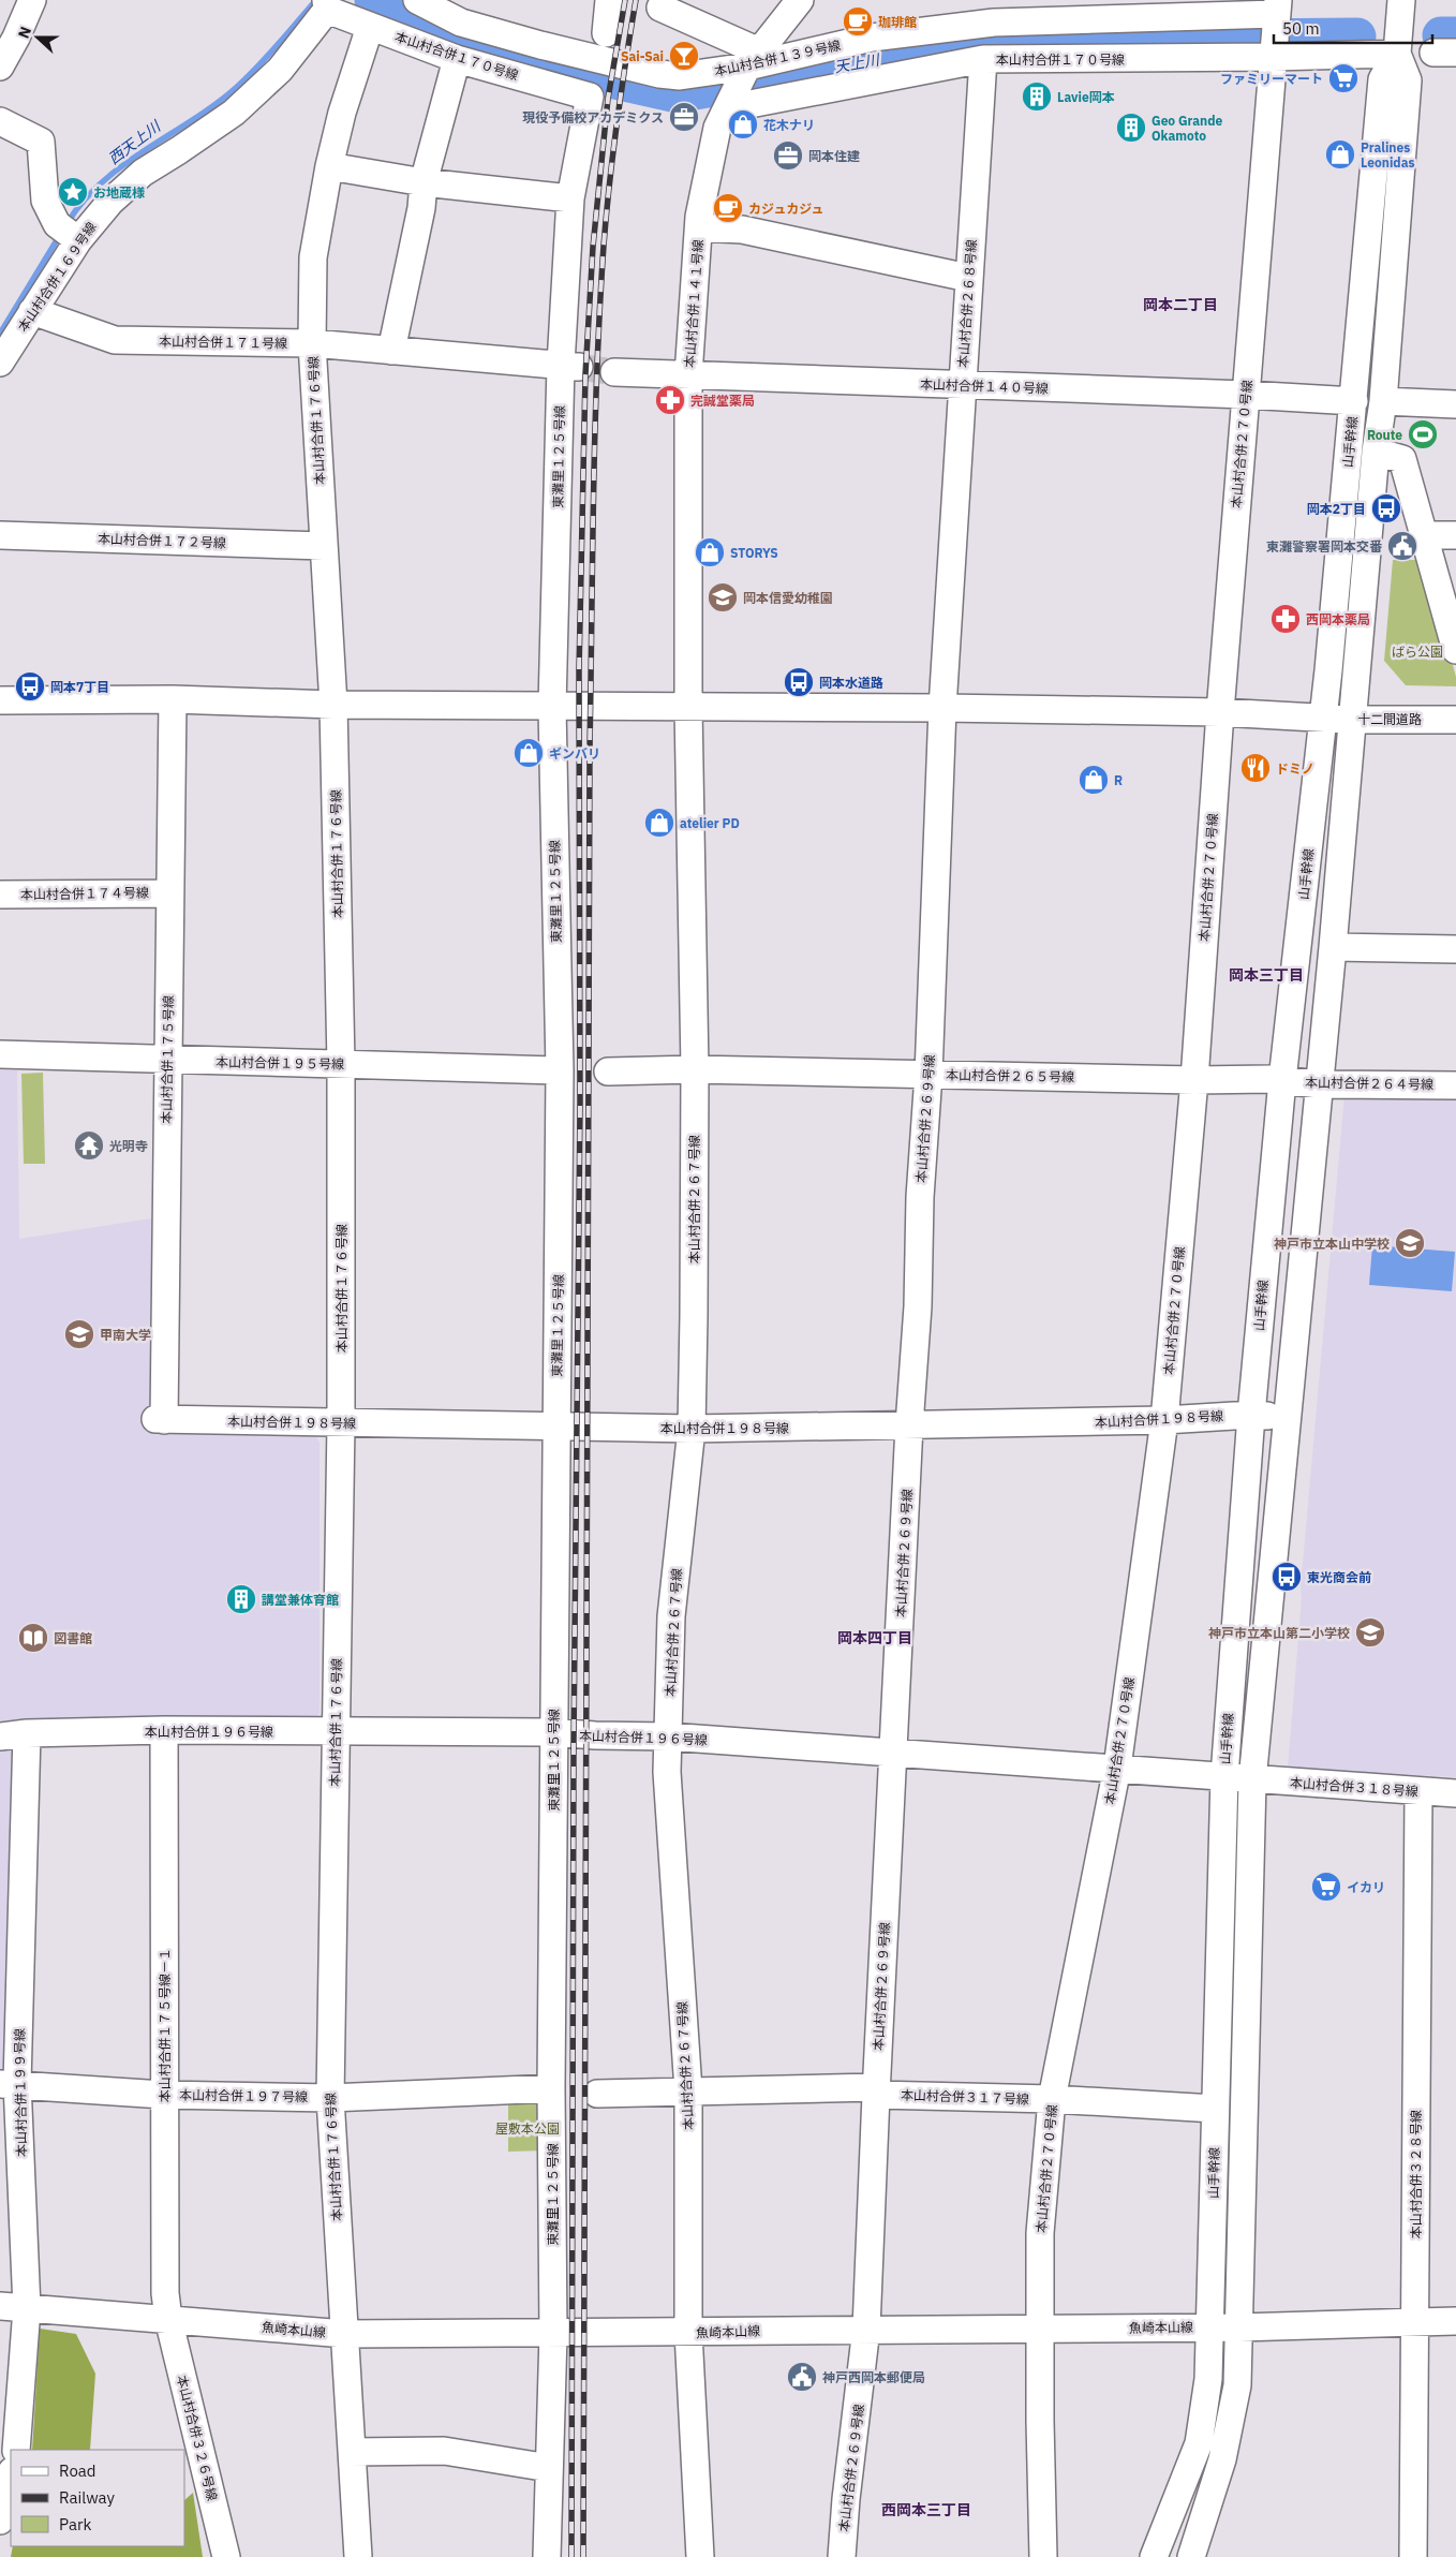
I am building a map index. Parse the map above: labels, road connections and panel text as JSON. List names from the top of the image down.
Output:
{
  "streets": {
    "street": [
      "本山村合併１７０号線",
      "本山村合併１３９号線",
      "本山村合併１６９号線",
      "本山村合併１４１号線",
      "本山村合併２６８号線",
      "本山村合併１７１号線",
      "本山村合併１４０号線",
      "本山村合併１７６号線",
      "山手幹線",
      "本山村合併２７０号線",
      "東灘里１２５号線",
      "本山村合併１７２号線",
      "十二間道路",
      "本山村合併１７４号線",
      "本山村合併１７５号線",
      "本山村合併１９５号線",
      "本山村合併２６５号線",
      "本山村合併２６４号線",
      "本山村合併２６９号線",
      "本山村合併２６７号線",
      "本山村合併１９８号線",
      "本山村合併１９６号線",
      "本山村合併３１８号線",
      "本山村合併１７５号線－１",
      "本山村合併１９９号線",
      "本山村合併１９７号線",
      "本山村合併３１７号線",
      "本山村合併３２８号線",
      "魚崎本山線",
      "本山村合併３２６号線"
    ]
  },
  "crossings": [
    ["本山村合併１７０号線", "本山村合併１３９号線"],
    ["本山村合併１７０号線", "本山村合併１６９号線"],
    ["本山村合併１７０号線", "本山村合併１４１号線"],
    ["本山村合併１７０号線", "本山村合併２６８号線"],
    ["本山村合併１７０号線", "本山村合併１７６号線"],
    ["本山村合併１７０号線", "山手幹線"],
    ["本山村合併１７０号線", "本山村合併２７０号線"],
    ["本山村合併１７０号線", "東灘里１２５号線"],
    ["本山村合併１３９号線", "本山村合併１４１号線"],
    ["本山村合併１３９号線", "本山村合併２７０号線"],
    ["本山村合併１６９号線", "本山村合併１７１号線"],
    ["本山村合併１４１号線", "本山村合併１４０号線"],
    ["本山村合併１４１号線", "十二間道路"],
    ["本山村合併１４１号線", "本山村合併２６７号線"],
    ["本山村合併２６８号線", "本山村合併１４０号線"],
    ["本山村合併２６８号線", "十二間道路"],
    ["本山村合併２６８号線", "本山村合併２６９号線"],
    ["本山村合併１７１号線", "本山村合併１７６号線"],
    ["本山村合併１７１号線", "東灘里１２５号線"],
    ["本山村合併１４０号線", "山手幹線"],
    ["本山村合併１４０号線", "本山村合併２７０号線"],
    ["本山村合併１７６号線", "本山村合併１７２号線"],
    ["本山村合併１７６号線", "十二間道路"],
    ["本山村合併１７６号線", "本山村合併１９５号線"],
    ["本山村合併１７６号線", "本山村合併１９８号線"],
    ["本山村合併１７６号線", "本山村合併１９６号線"],
    ["本山村合併１７６号線", "本山村合併１９７号線"],
    ["本山村合併１７６号線", "魚崎本山線"],
    ["山手幹線", "十二間道路"],
    ["山手幹線", "本山村合併２６５号線"],
    ["山手幹線", "本山村合併２６４号線"],
    ["山手幹線", "本山村合併１９８号線"],
    ["山手幹線", "本山村合併１９６号線"],
    ["山手幹線", "本山村合併３１８号線"],
    ["山手幹線", "本山村合併３１７号線"],
    ["山手幹線", "魚崎本山線"],
    ["本山村合併２７０号線", "十二間道路"],
    ["本山村合併２７０号線", "本山村合併２６５号線"],
    ["本山村合併２７０号線", "本山村合併１９８号線"],
    ["本山村合併２７０号線", "本山村合併１９６号線"],
    ["本山村合併２７０号線", "本山村合併３１７号線"],
    ["本山村合併２７０号線", "魚崎本山線"],
    ["東灘里１２５号線", "十二間道路"],
    ["東灘里１２５号線", "本山村合併１９５号線"],
    ["東灘里１２５号線", "本山村合併１９８号線"],
    ["東灘里１２５号線", "本山村合併１９６号線"],
    ["東灘里１２５号線", "本山村合併１９７号線"],
    ["東灘里１２５号線", "魚崎本山線"],
    ["十二間道路", "本山村合併１７５号線"],
    ["十二間道路", "本山村合併２６９号線"],
    ["十二間道路", "本山村合併２６７号線"],
    ["本山村合併１７４号線", "本山村合併１７５号線"],
    ["本山村合併１７５号線", "本山村合併１９５号線"],
    ["本山村合併１７５号線", "本山村合併１９８号線"],
    ["本山村合併２６５号線", "本山村合併２６４号線"],
    ["本山村合併２６５号線", "本山村合併２６９号線"],
    ["本山村合併２６５号線", "本山村合併２６７号線"],
    ["本山村合併２６９号線", "本山村合併１９８号線"],
    ["本山村合併２６９号線", "本山村合併１９６号線"],
    ["本山村合併２６９号線", "本山村合併３１７号線"],
    ["本山村合併２６９号線", "魚崎本山線"],
    ["本山村合併２６７号線", "本山村合併１９８号線"],
    ["本山村合併２６７号線", "本山村合併１９６号線"],
    ["本山村合併２６７号線", "本山村合併３１７号線"],
    ["本山村合併２６７号線", "魚崎本山線"],
    ["本山村合併１９６号線", "本山村合併３１８号線"],
    ["本山村合併１９６号線", "本山村合併１７５号線－１"],
    ["本山村合併１９６号線", "本山村合併１９９号線"],
    ["本山村合併３１８号線", "本山村合併３２８号線"],
    ["本山村合併１７５号線－１", "本山村合併１９７号線"],
    ["本山村合併１７５号線－１", "魚崎本山線"],
    ["本山村合併１７５号線－１", "本山村合併３２６号線"],
    ["本山村合併１９９号線", "本山村合併１９７号線"],
    ["本山村合併１９９号線", "魚崎本山線"],
    ["本山村合併３２８号線", "魚崎本山線"],
    ["魚崎本山線", "本山村合併３２６号線"]
  ],
  "districts": [
    "岡本二丁目",
    "岡本三丁目",
    "岡本四丁目",
    "西岡本三丁目"
  ],
  "water": ["天上川", "西天上川"],
  "parks": ["ばら公園", "屋敷本公園"],
  "places": {
    "cafe": ["珈琲館", "カジュカジュ"],
    "bar": ["Sai-Sai"],
    "supermarket": ["ファミリーマート", "イカリ"],
    "building": ["Lavie岡本", "Geo Grande Okamoto", "講堂兼体育館"],
    "office": ["現役予備校アカデミクス", "岡本住建"],
    "shop": [
      "花木ナリ",
      "Pralines Leonidas",
      "STORYS",
      "ギンバリ",
      "R",
      "atelier PD"
    ],
    "place": ["お地蔵様"],
    "pharmacy": ["完誠堂薬局", "西岡本薬局"],
    "sports": ["Route"],
    "bus stop": [
      "岡本2丁目",
      "岡本水道路",
      "岡本7丁目",
      "東光商会前"
    ],
    "public building": ["東灘警察署岡本交番", "神戸西岡本郵便局"],
    "school or university": [
      "岡本信愛幼稚園",
      "神戸市立本山中学校",
      "甲南大学",
      "神戸市立本山第二小学校"
    ],
    "restaurant": ["ドミノ"],
    "temple": ["光明寺"],
    "library": ["図書館"]
  },
  "legend": ["Road", "Railway", "Park"],
  "scale_bar": "50 m",
  "north": "left"
}
